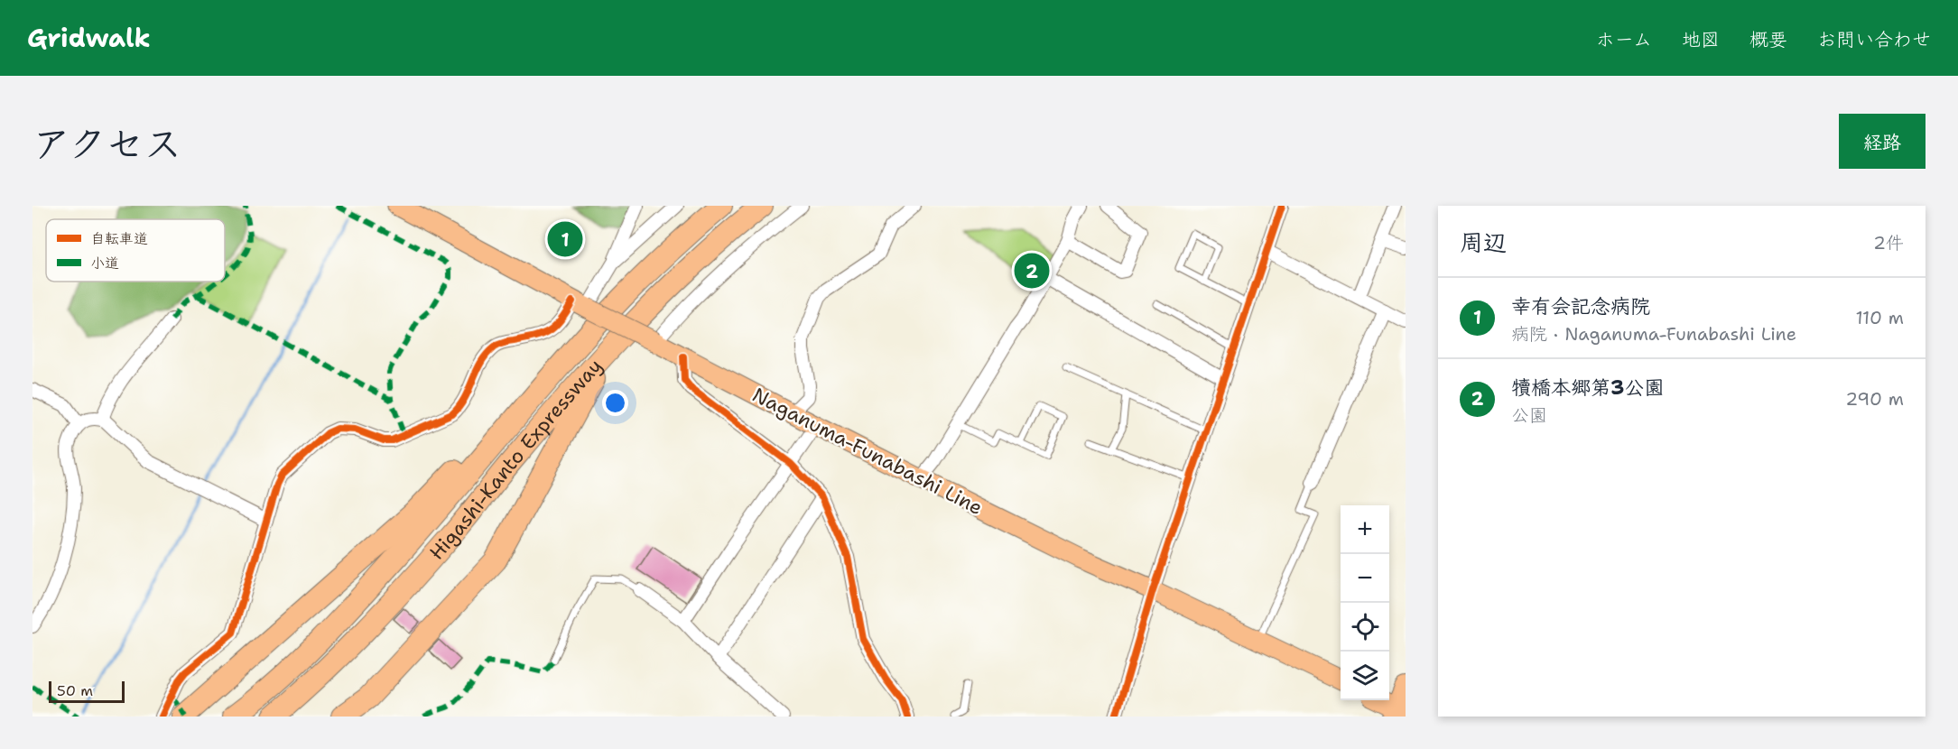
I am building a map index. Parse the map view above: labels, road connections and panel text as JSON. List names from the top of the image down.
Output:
{
  "streets": {
    "highway": ["Higashi-Kanto Expressway"],
    "main road": ["Naganuma-Funabashi Line"]
  },
  "legend": ["自転車道", "小道"],
  "scale_bar": "50 m",
  "page": {
    "header": "Gridwalk",
    "nav": [
      "ホーム",
      "地図",
      "概要",
      "お問い合わせ"
    ],
    "title": "アクセス",
    "buttons": "経路",
    "heading": ["周辺", "2件"],
    "pins": ["1", "2"],
    "list": [
      {
        "mark": "1",
        "name": "幸有会記念病院",
        "note": "病院 · Naganuma-Funabashi Line",
        "value": "110 m"
      },
      {
        "mark": "2",
        "name": "犢橋本郷第3公園",
        "note": "公園",
        "value": "290 m"
      }
    ],
    "map_buttons": ["+", "−"],
    "scale": "50 m"
  }
}
